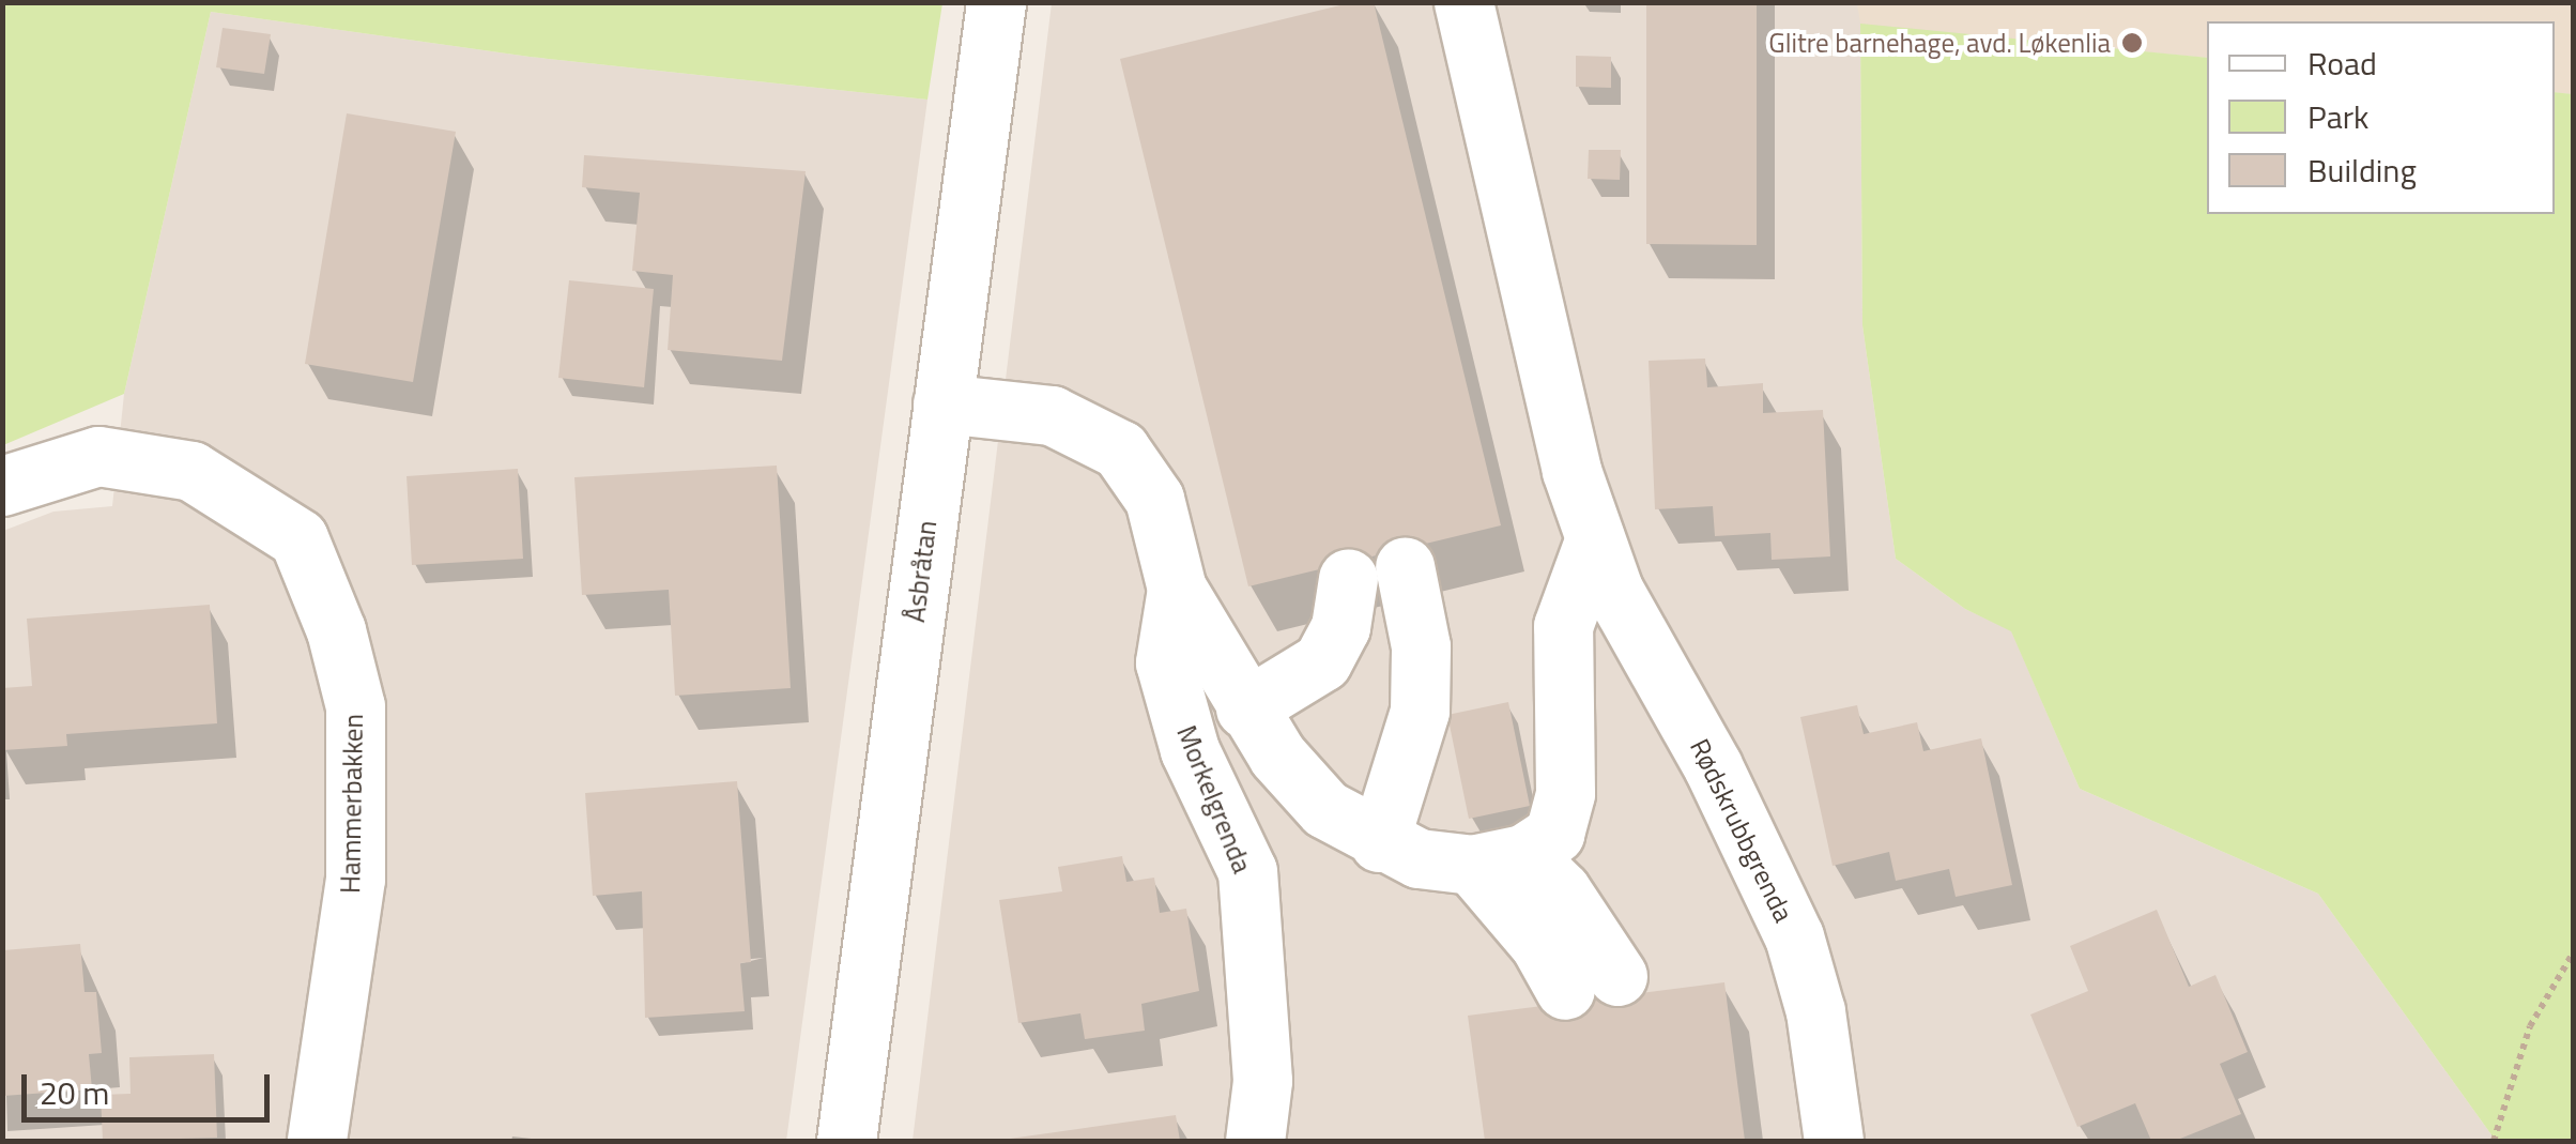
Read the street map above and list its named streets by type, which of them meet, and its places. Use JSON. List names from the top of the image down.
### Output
{
  "streets": {
    "street": [
      "Åsbråtan",
      "Morkelgrenda",
      "Hammerbakken",
      "Rødskrubbgrenda"
    ]
  },
  "places": ["Glitre barnehage, avd. Løkenlia"],
  "legend": ["Road", "Park", "Building"],
  "scale_bar": "20 m"
}
